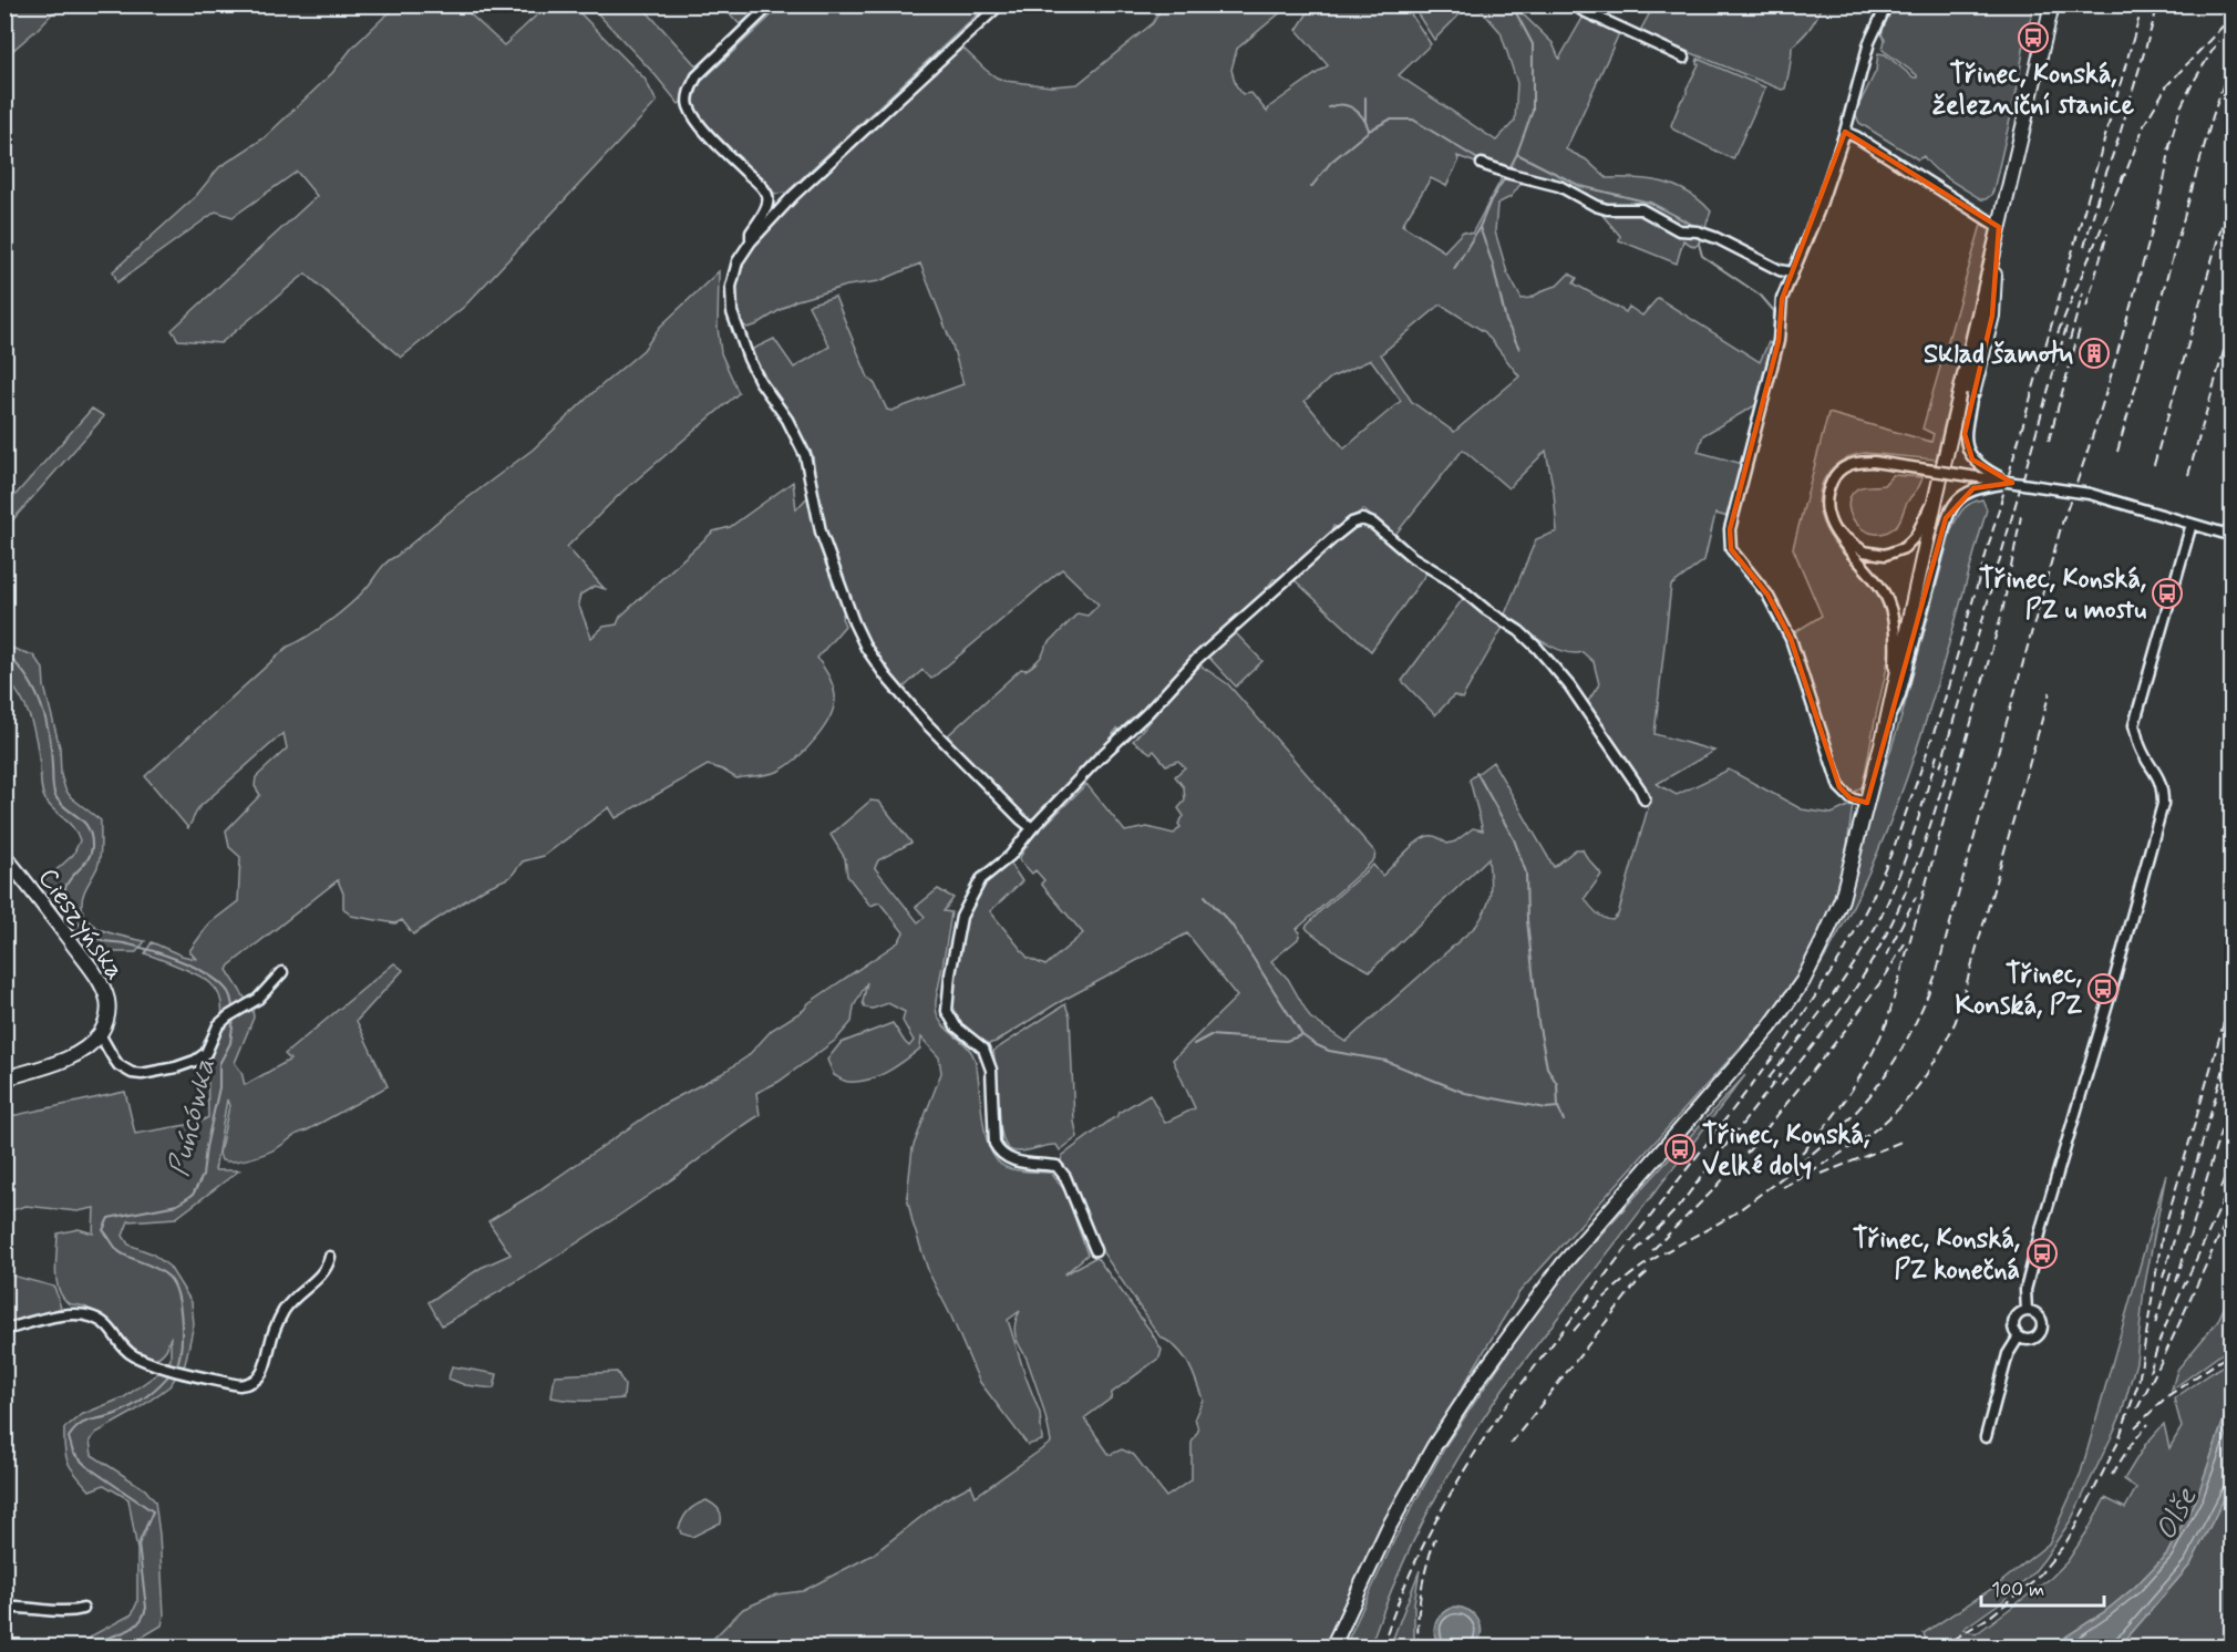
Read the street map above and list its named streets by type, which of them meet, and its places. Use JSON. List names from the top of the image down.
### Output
{
  "streets": {
    "main road": ["Cieszyńska"]
  },
  "water": ["Puńcówka", "Olše"],
  "places": {
    "bus stop": [
      "Třinec, Konská, železniční stanice",
      "Třinec, Konská, PZ u mostu",
      "Třinec, Konská, PZ",
      "Třinec, Konská, Velké doly",
      "Třinec, Konská, PZ konečná"
    ],
    "building": ["Sklad šamotu"]
  },
  "scale_bar": "100 m"
}
